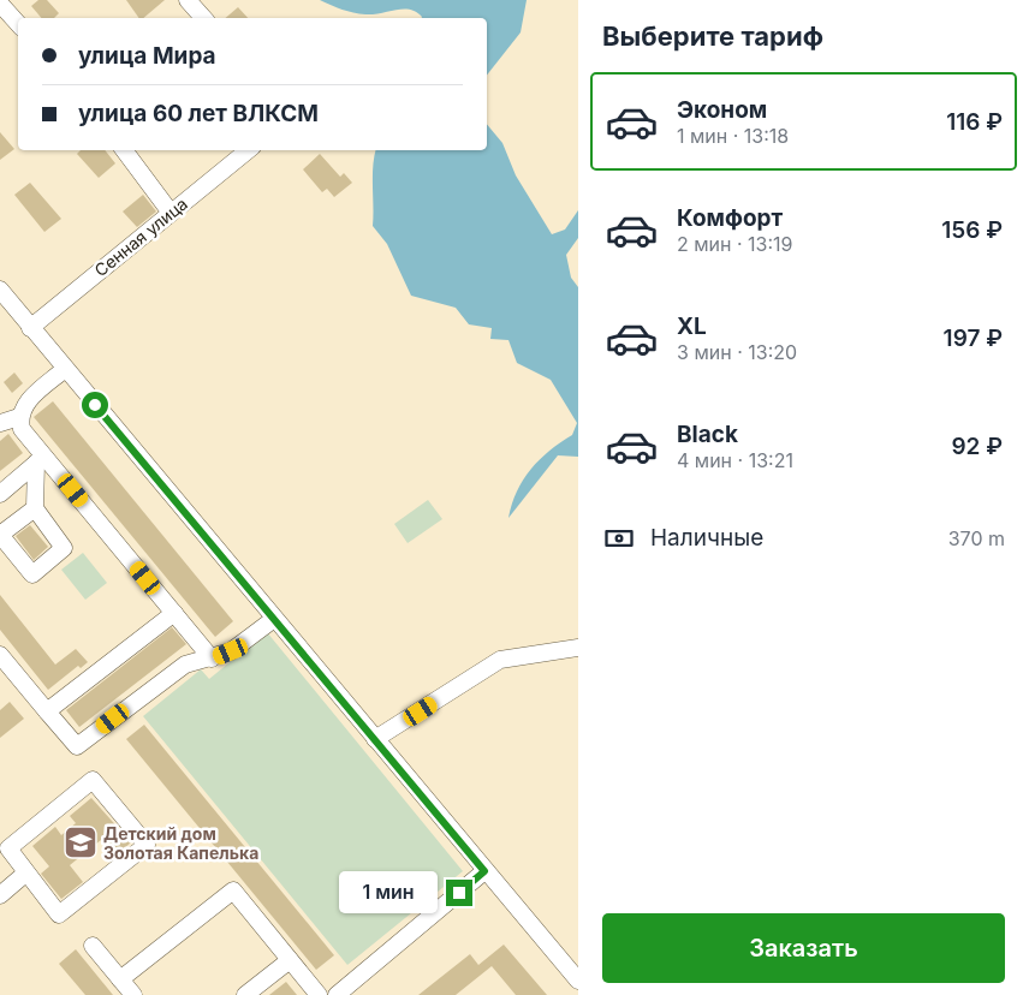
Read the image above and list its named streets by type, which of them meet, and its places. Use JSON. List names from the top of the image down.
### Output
{
  "streets": {
    "street": ["Сенная улица"]
  },
  "places": {
    "school or university": ["Детский дом Золотая Капелька"]
  },
  "page": {
    "heading": "Выберите тариф",
    "banner": ["улица Мира", "улица 60 лет ВЛКСМ"],
    "list": [
      {
        "name": "Эконом",
        "note": "1 мин · 13:18",
        "value": "116 ₽"
      },
      {
        "name": "Комфорт",
        "note": "2 мин · 13:19",
        "value": "156 ₽"
      },
      {
        "name": "XL",
        "note": "3 мин · 13:20",
        "value": "197 ₽"
      },
      {
        "name": "Black",
        "note": "4 мин · 13:21",
        "value": "92 ₽"
      }
    ],
    "pay": ["Наличные", "370 m"],
    "bubble": "1 мин",
    "buttons": "Заказать"
  }
}
